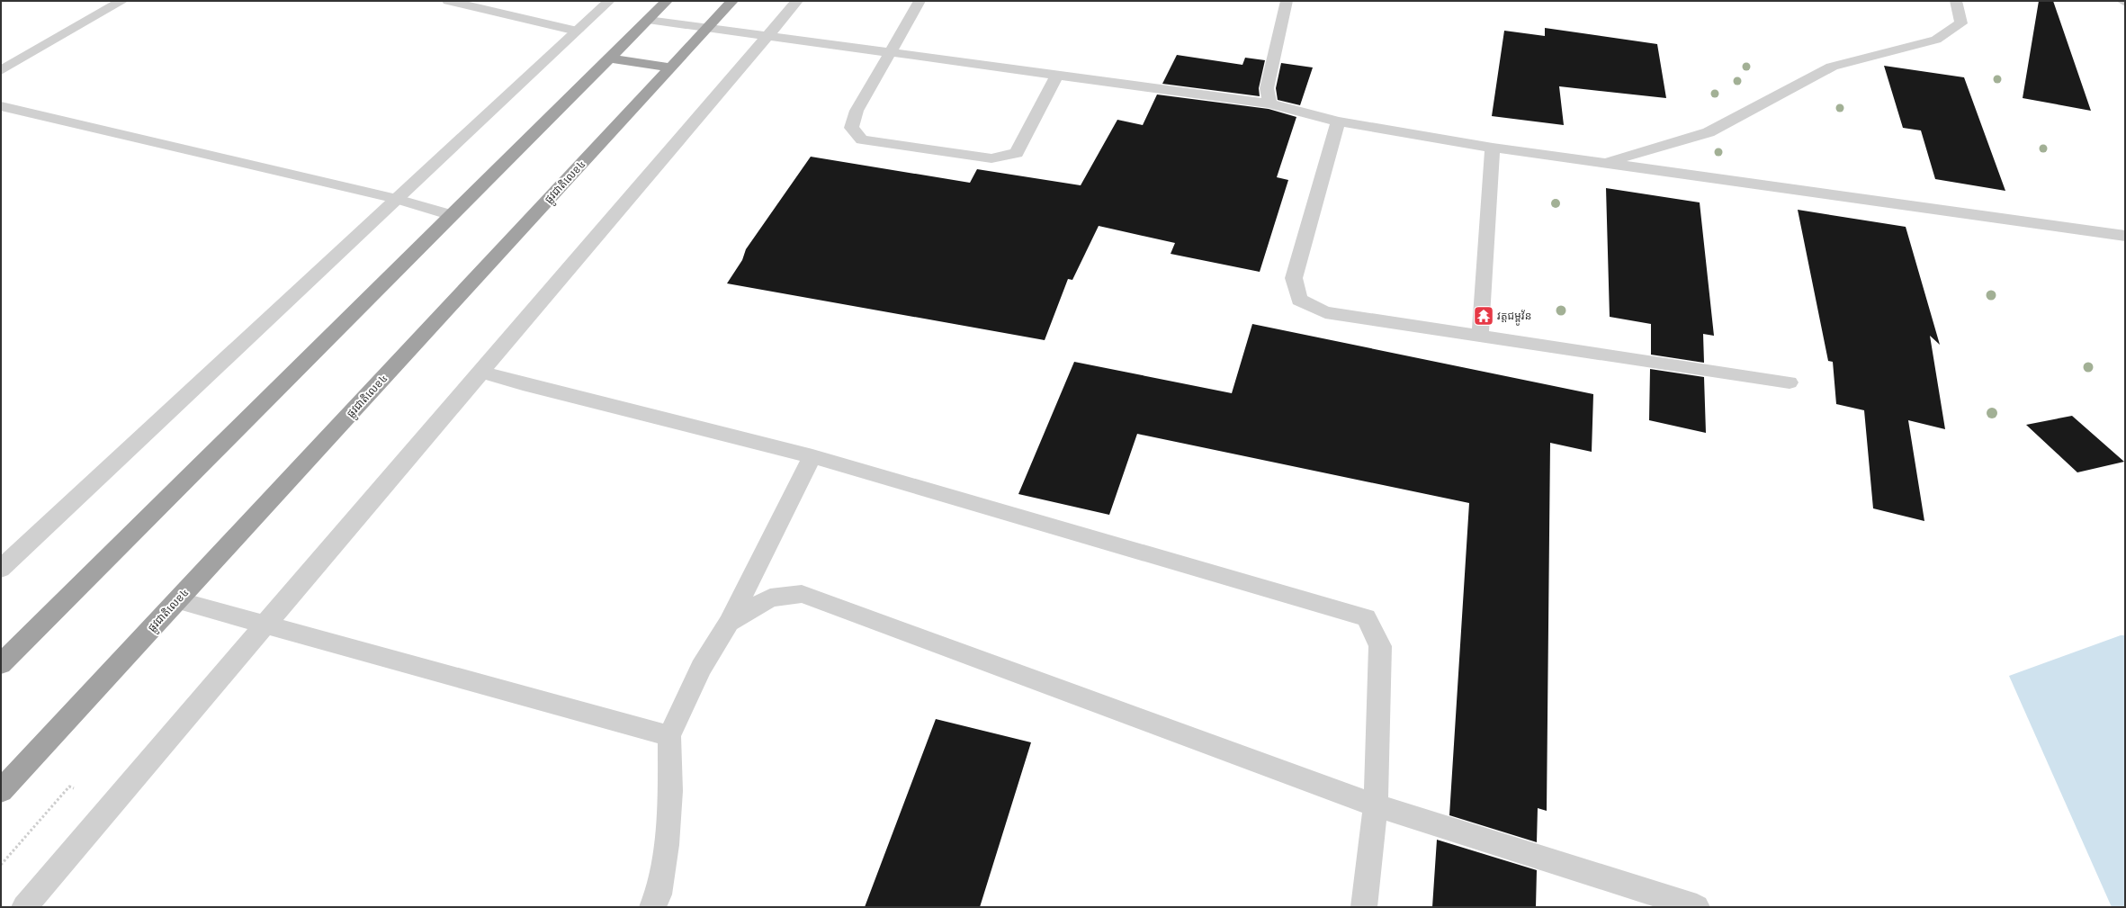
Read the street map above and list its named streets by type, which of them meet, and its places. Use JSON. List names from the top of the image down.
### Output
{
  "streets": {
    "highway": ["ផ្លូវជាតិលេខ៤"]
  },
  "places": {
    "temple": ["វត្តជម្ពូវ័ន"]
  }
}
